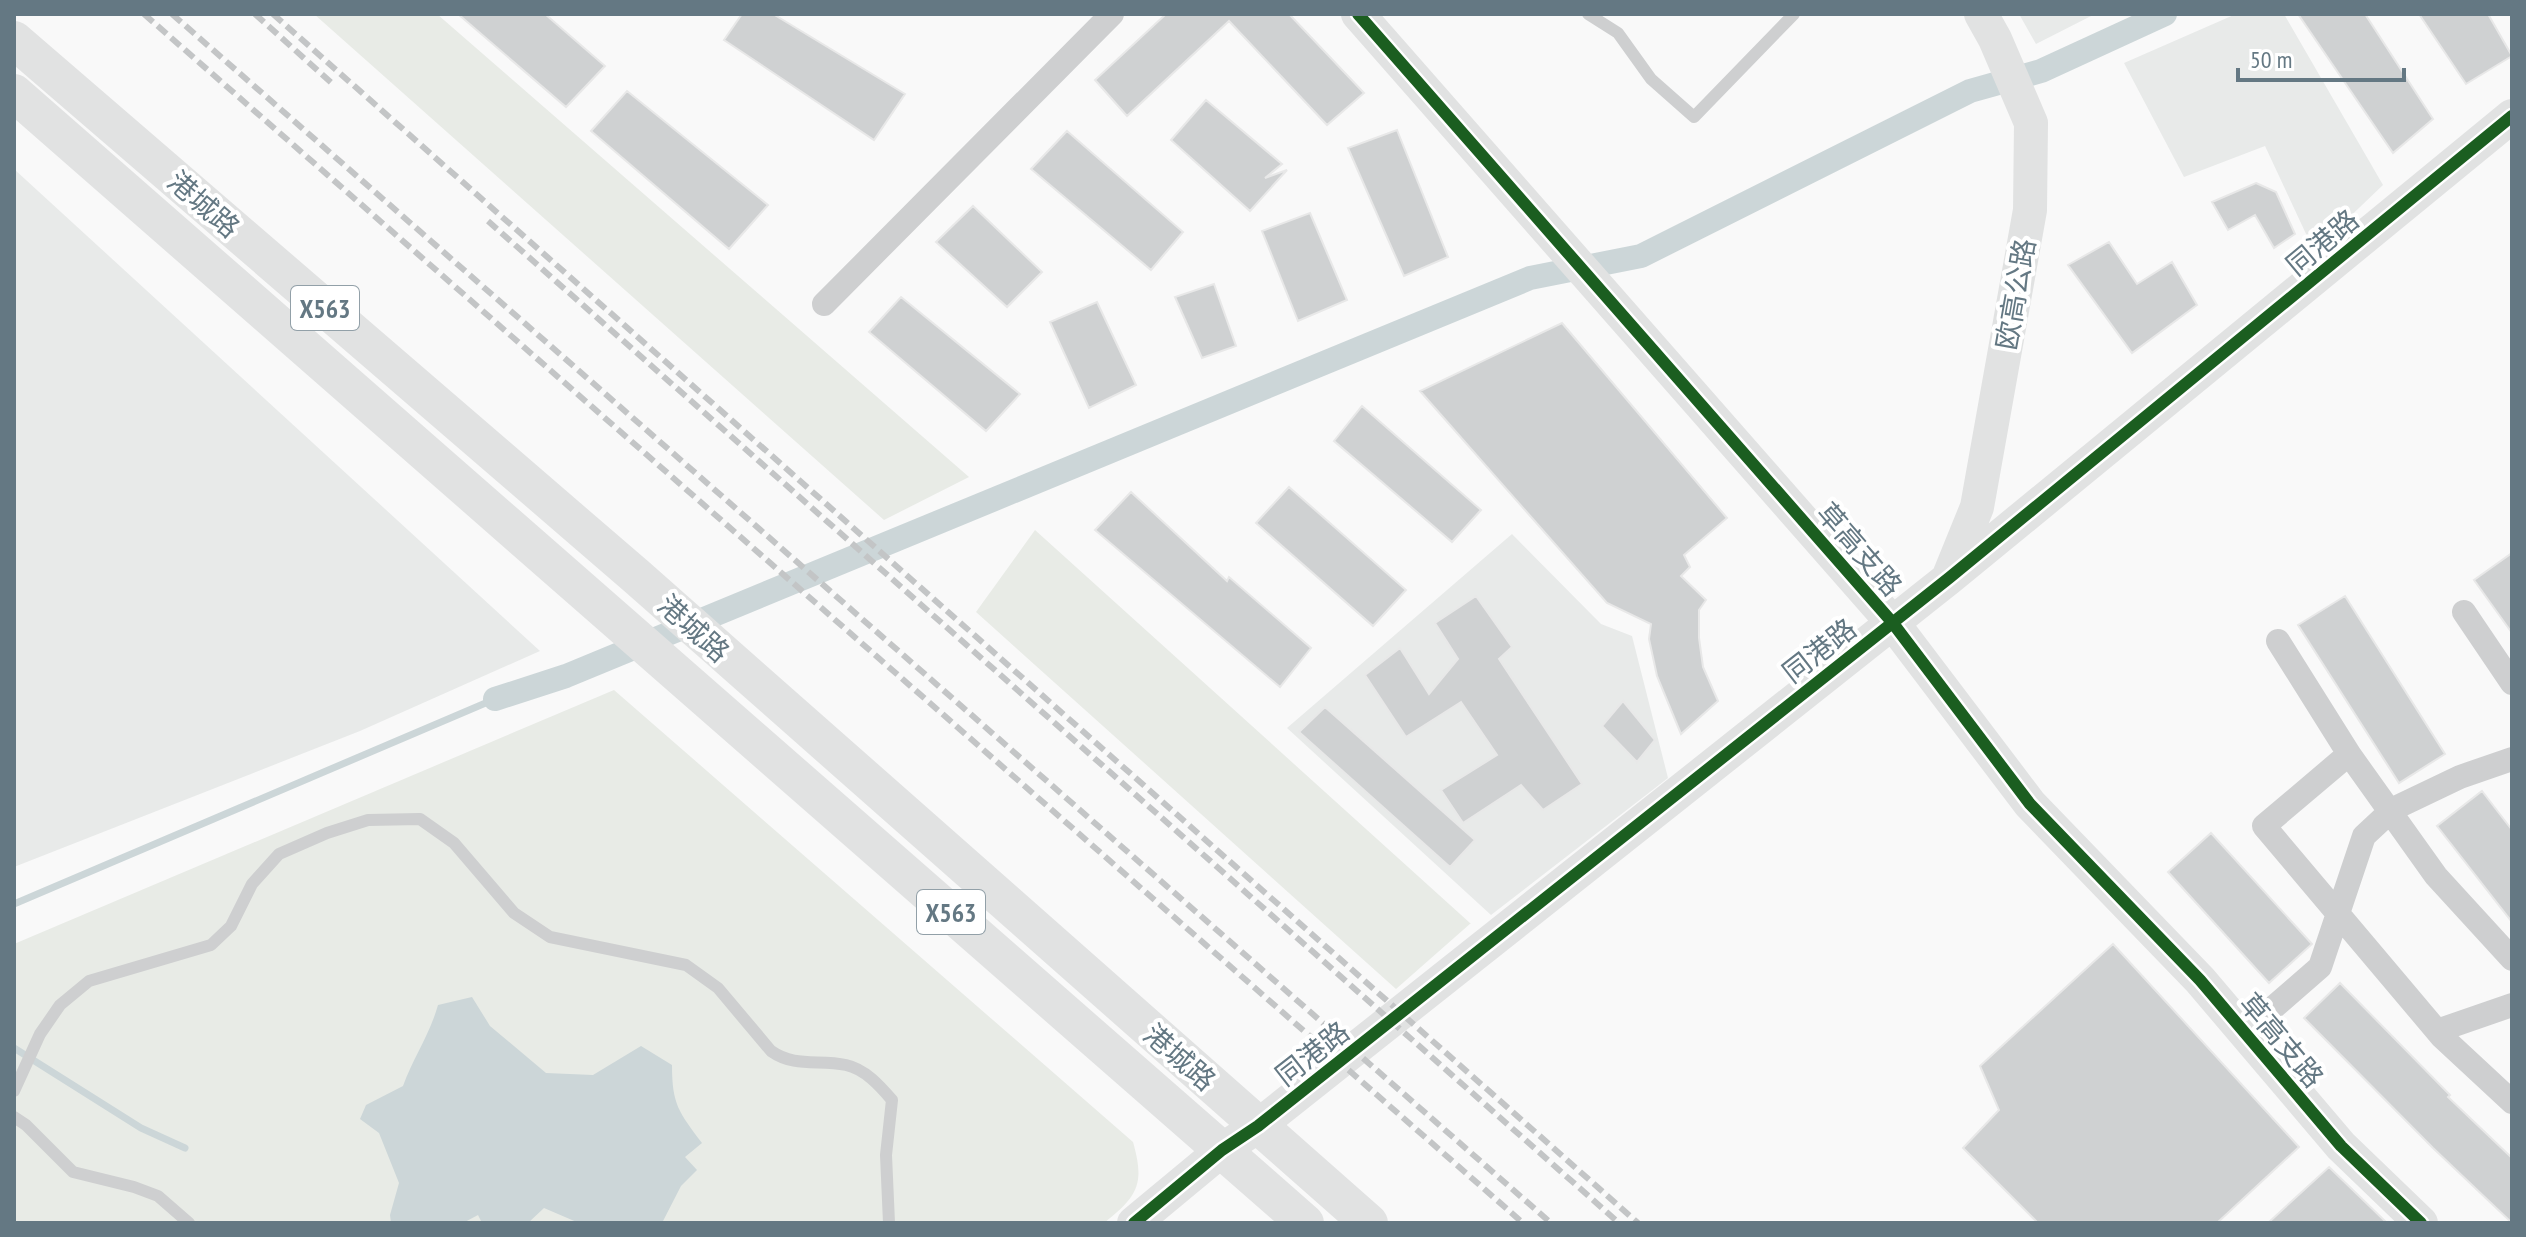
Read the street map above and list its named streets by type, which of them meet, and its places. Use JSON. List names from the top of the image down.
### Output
{
  "streets": {
    "main road": ["港城路", "X563"],
    "street": ["同港路", "欧高公路", "草高支路"]
  },
  "crossings": [
    ["港城路", "同港路"],
    ["同港路", "欧高公路"],
    ["同港路", "草高支路"]
  ],
  "scale_bar": "50 m"
}
